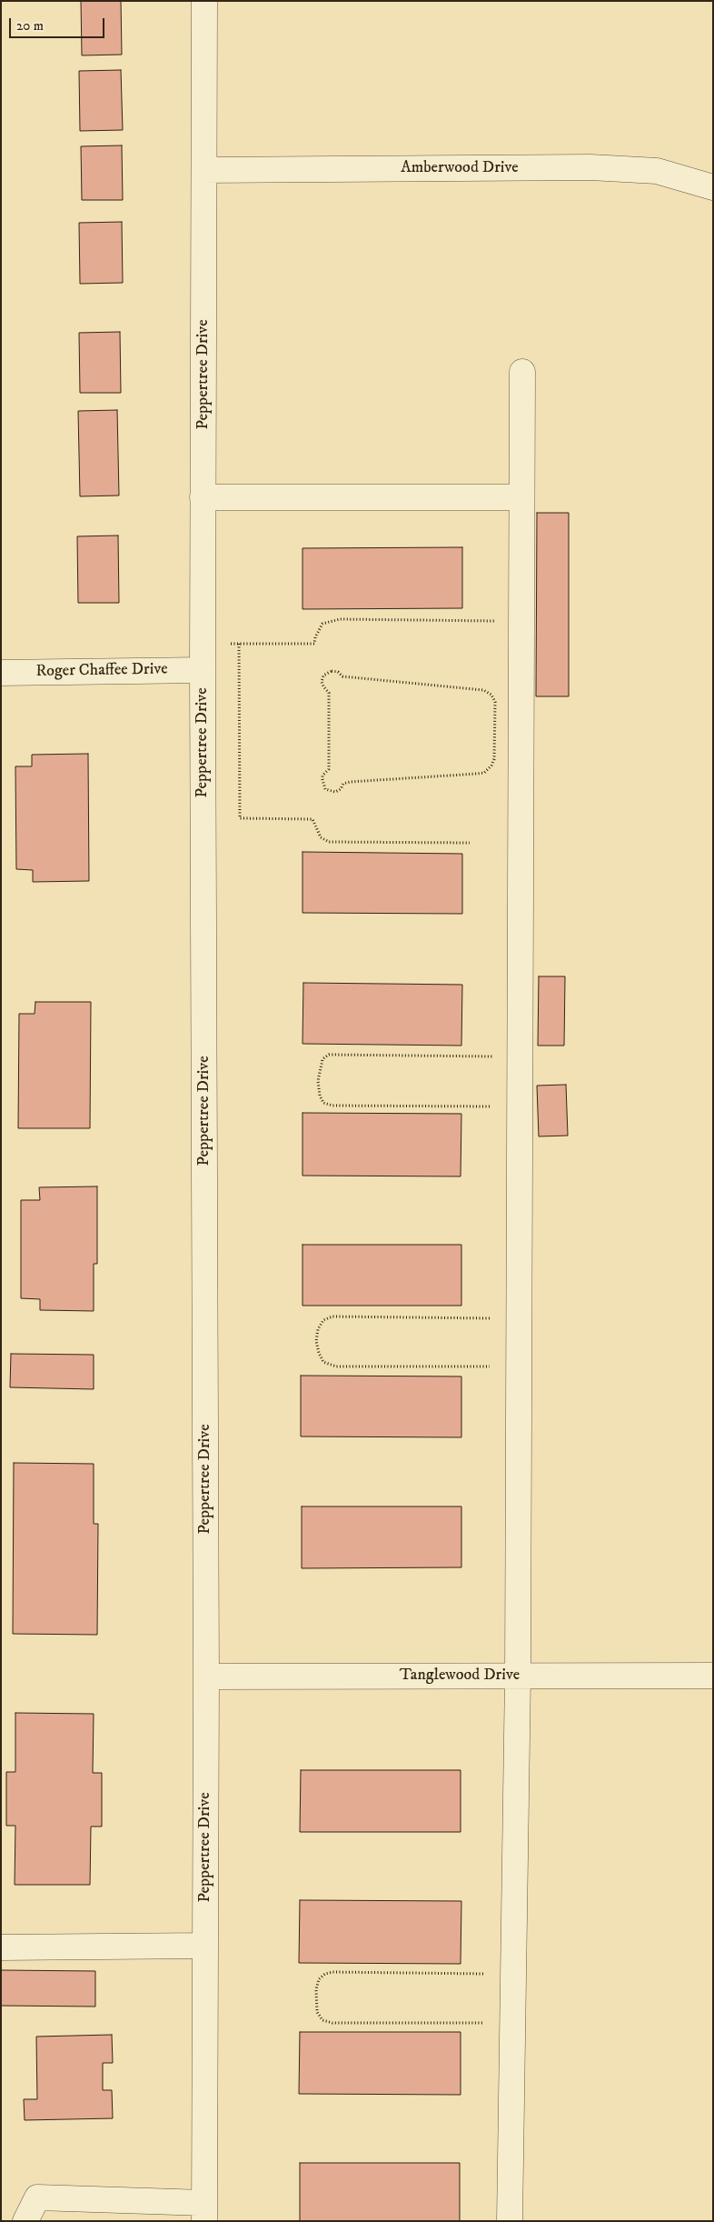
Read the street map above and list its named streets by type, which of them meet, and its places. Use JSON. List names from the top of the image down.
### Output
{
  "streets": {
    "street": [
      "Amberwood Drive",
      "Peppertree Drive",
      "Roger Chaffee Drive",
      "Tanglewood Drive"
    ]
  },
  "crossings": [
    ["Amberwood Drive", "Peppertree Drive"],
    ["Peppertree Drive", "Roger Chaffee Drive"],
    ["Peppertree Drive", "Tanglewood Drive"]
  ],
  "scale_bar": "20 m"
}
